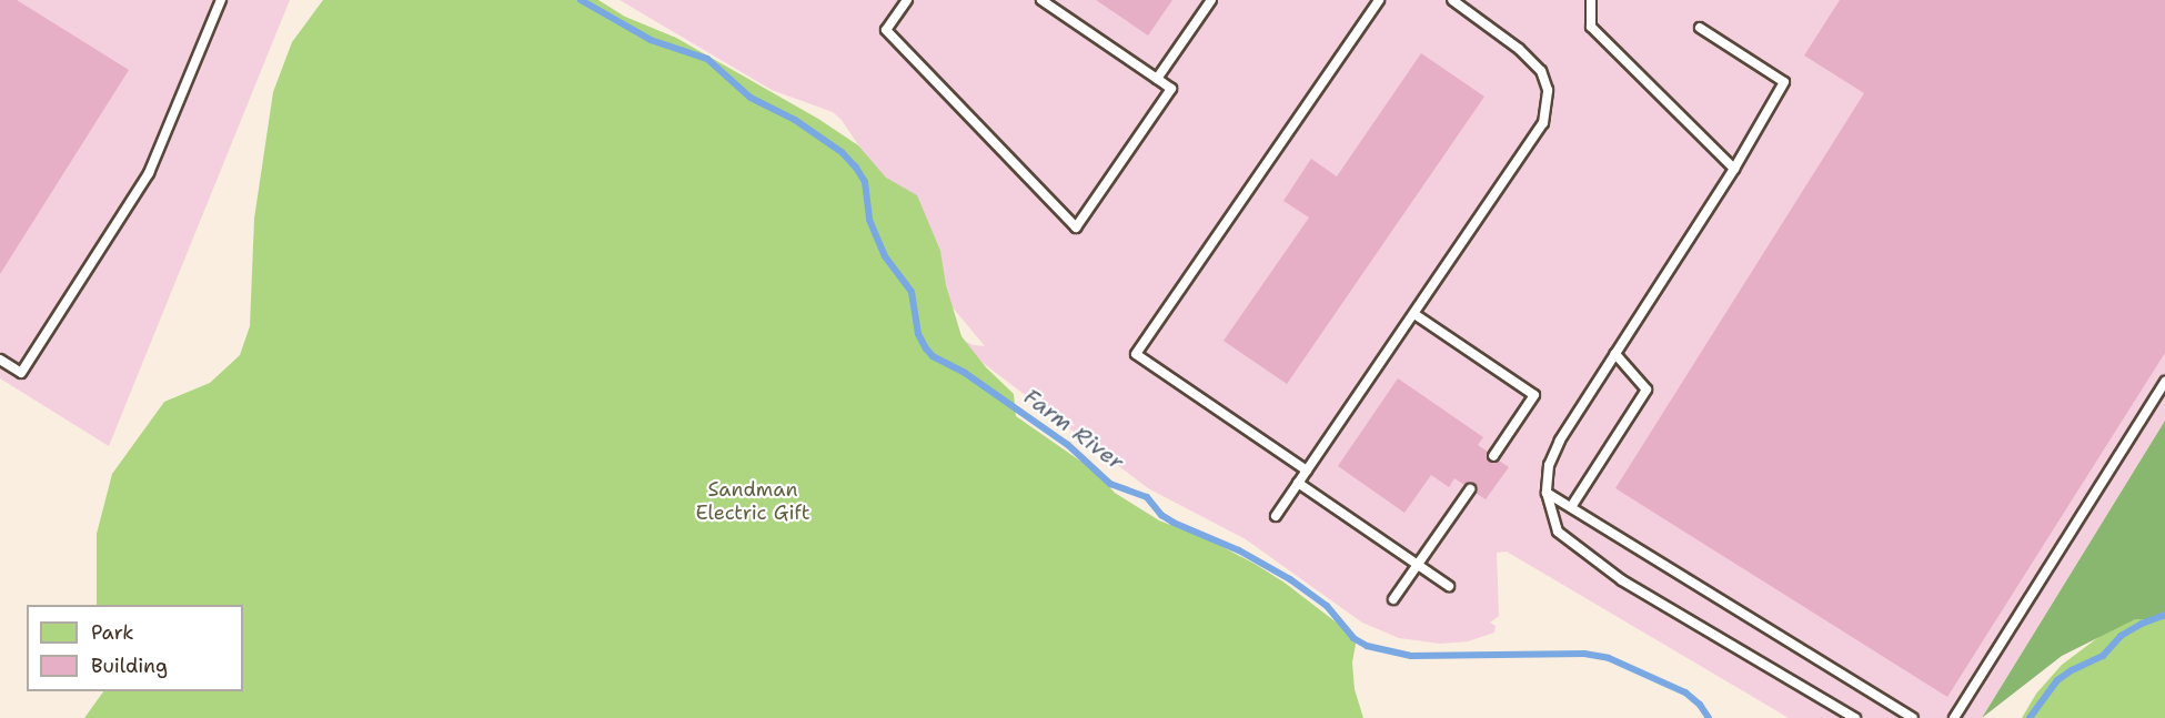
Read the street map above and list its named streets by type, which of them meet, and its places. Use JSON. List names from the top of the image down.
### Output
{
  "water": ["Farm River"],
  "parks": ["Sandman Electric Gift"],
  "legend": ["Park", "Building"]
}
